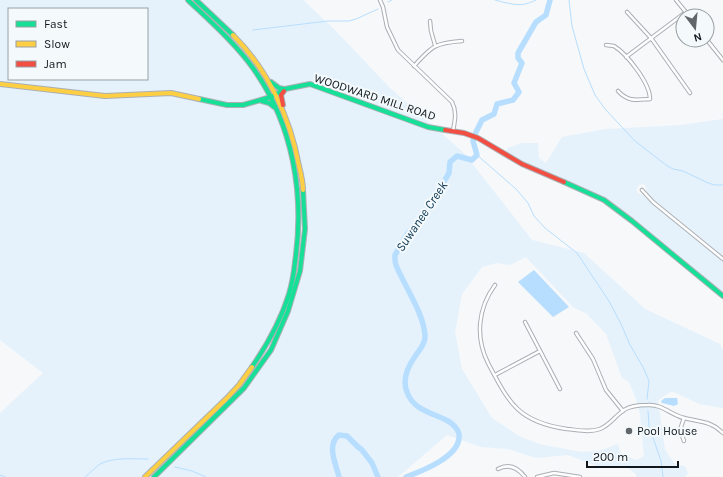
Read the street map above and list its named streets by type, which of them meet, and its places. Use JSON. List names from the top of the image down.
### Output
{
  "streets": {
    "main road": ["WOODWARD MILL ROAD"]
  },
  "water": ["Suwanee Creek"],
  "places": ["Pool House"],
  "legend": ["Fast", "Slow", "Jam"],
  "scale_bar": "200 m",
  "north": "bottom"
}
